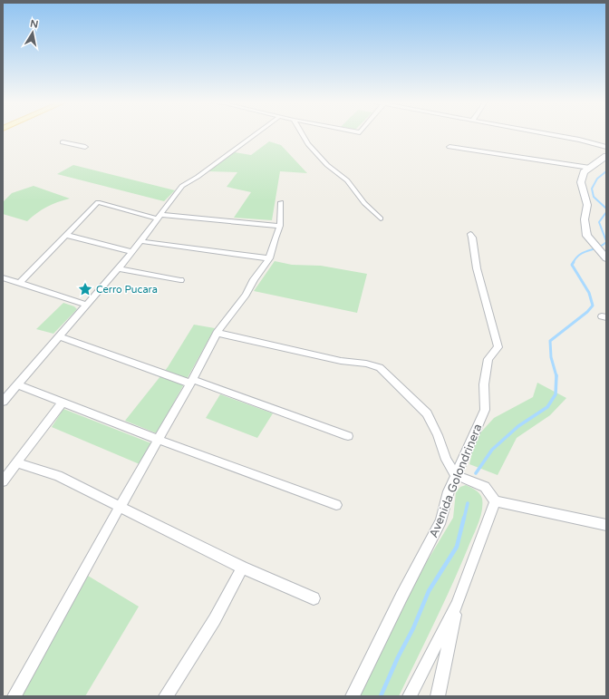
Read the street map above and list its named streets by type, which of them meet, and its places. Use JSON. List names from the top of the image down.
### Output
{
  "streets": {
    "street": ["Avenida Golondrinera"]
  },
  "places": {
    "place": ["Cerro Pucara"]
  },
  "north": "top"
}
